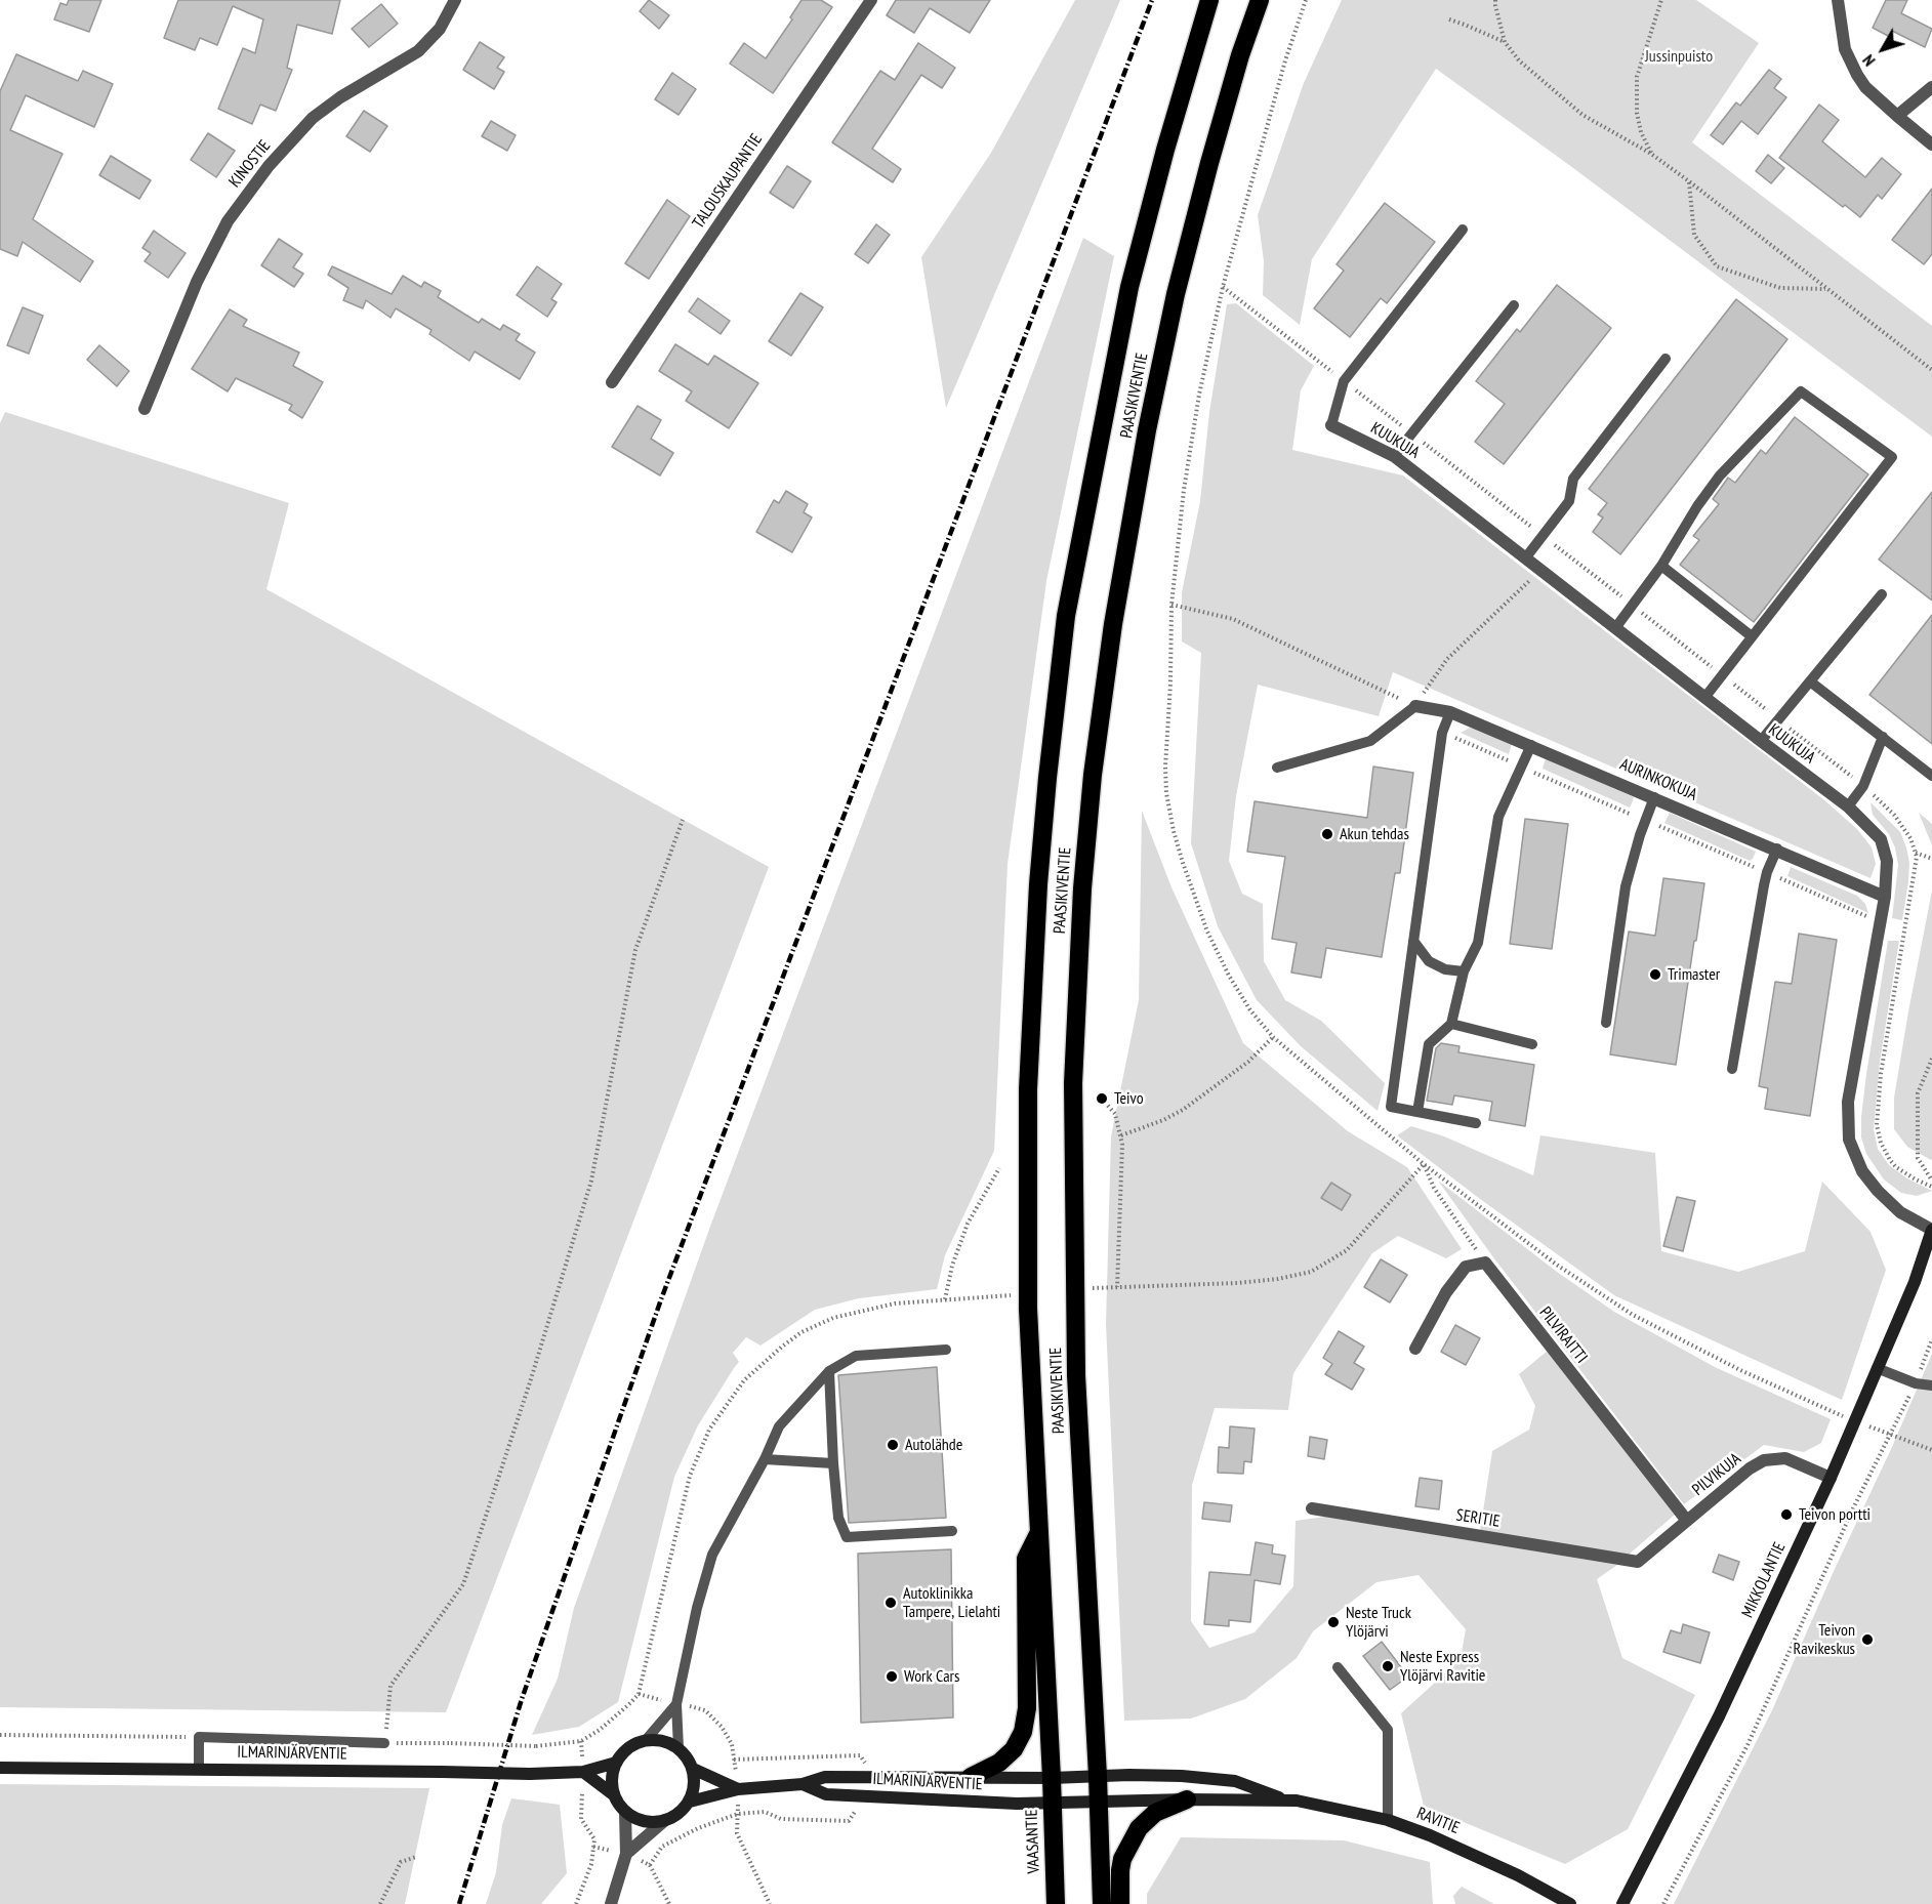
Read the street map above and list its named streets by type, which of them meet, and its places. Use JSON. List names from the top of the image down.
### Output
{
  "streets": {
    "highway": ["PAASIKIVENTIE", "VAASANTIE"],
    "main road": ["MIKKOLANTIE", "ILMARINJÄRVENTIE", "RAVITIE"],
    "street": [
      "KINOSTIE",
      "TALOUSKAUPANTIE",
      "KUUKUJA",
      "AURINKOKUJA",
      "PILVIRAITTI",
      "PILVIKUJA",
      "SERITIE"
    ]
  },
  "crossings": [
    ["PAASIKIVENTIE", "ILMARINJÄRVENTIE"],
    ["PAASIKIVENTIE", "RAVITIE"],
    ["PAASIKIVENTIE", "VAASANTIE"],
    ["KUUKUJA", "AURINKOKUJA"],
    ["KUUKUJA", "MIKKOLANTIE"],
    ["PILVIRAITTI", "PILVIKUJA"],
    ["PILVIKUJA", "SERITIE"],
    ["PILVIKUJA", "MIKKOLANTIE"],
    ["ILMARINJÄRVENTIE", "RAVITIE"],
    ["ILMARINJÄRVENTIE", "VAASANTIE"],
    ["RAVITIE", "VAASANTIE"]
  ],
  "parks": ["Jussinpuisto"],
  "places": [
    "Akun tehdas",
    "Trimaster",
    "Teivo",
    "Autolähde",
    "Teivon portti",
    "Autoklinikka Tampere, Lielahti",
    "Neste Truck Ylöjärvi",
    "Teivon Ravikeskus",
    "Neste Express Ylöjärvi Ravitie",
    "Work Cars"
  ],
  "north": "bottom left"
}
